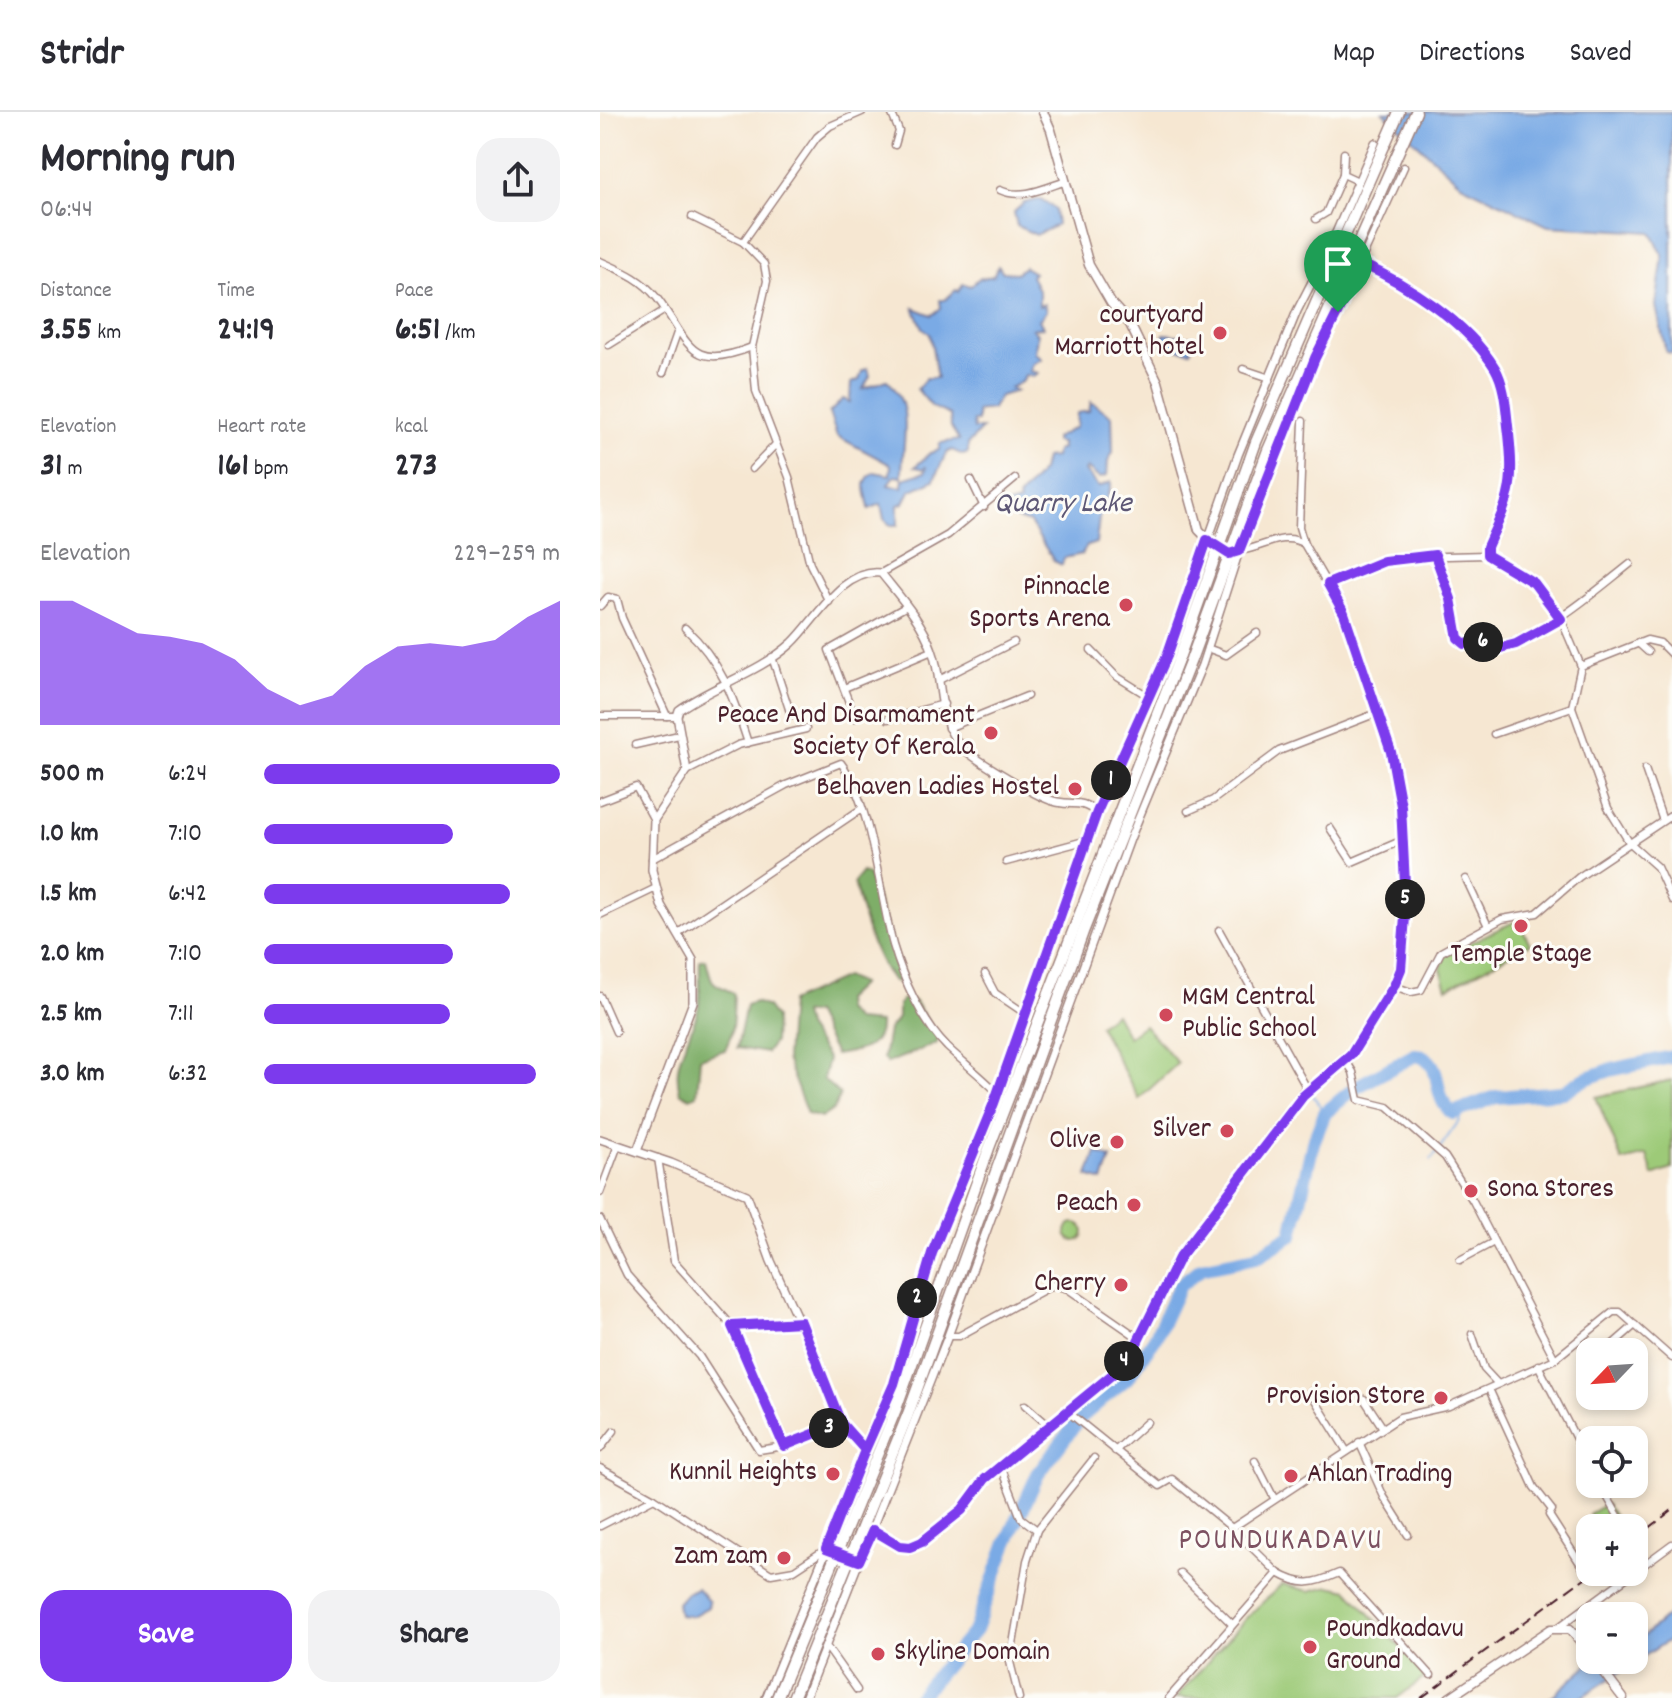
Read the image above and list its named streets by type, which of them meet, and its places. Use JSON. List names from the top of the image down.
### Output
{
  "districts": ["POUNDUKADAVU"],
  "water": ["Quarry Lake"],
  "places": [
    "courtyard Marriott hotel",
    "Pinnacle Sports Arena",
    "Peace And Disarmament Society Of Kerala",
    "Belhaven Ladies Hostel",
    "Temple Stage",
    "MGM Central Public School",
    "Silver",
    "Olive",
    "Sona Stores",
    "Peach",
    "Cherry",
    "Provision Store",
    "Kunnil Heights",
    "Ahlan Trading",
    "Zam zam",
    "Poundkadavu Ground",
    "Skyline Domain"
  ],
  "north": "bottom left",
  "page": {
    "header": "Stridr",
    "nav": ["Map", "Directions", "Saved"],
    "heading": ["Morning run", "06:44"],
    "stats": [
      ["Distance", "3.55 km"],
      ["Time", "24:19"],
      ["Pace", "6:51 /km"],
      ["Elevation", "31 m"],
      ["Heart rate", "161 bpm"],
      ["kcal", "273"]
    ],
    "chart": ["Elevation", "229–259 m"],
    "pins": [
      "6",
      "1",
      "5",
      "2",
      "4",
      "3"
    ],
    "list": [
      {
        "name": "500 m",
        "note": "6:24"
      },
      {
        "name": "1.0 km",
        "note": "7:10"
      },
      {
        "name": "1.5 km",
        "note": "6:42"
      },
      {
        "name": "2.0 km",
        "note": "7:10"
      },
      {
        "name": "2.5 km",
        "note": "7:11"
      },
      {
        "name": "3.0 km",
        "note": "6:32"
      }
    ],
    "map_buttons": ["+", "−"],
    "buttons": ["Save", "Share"]
  }
}
